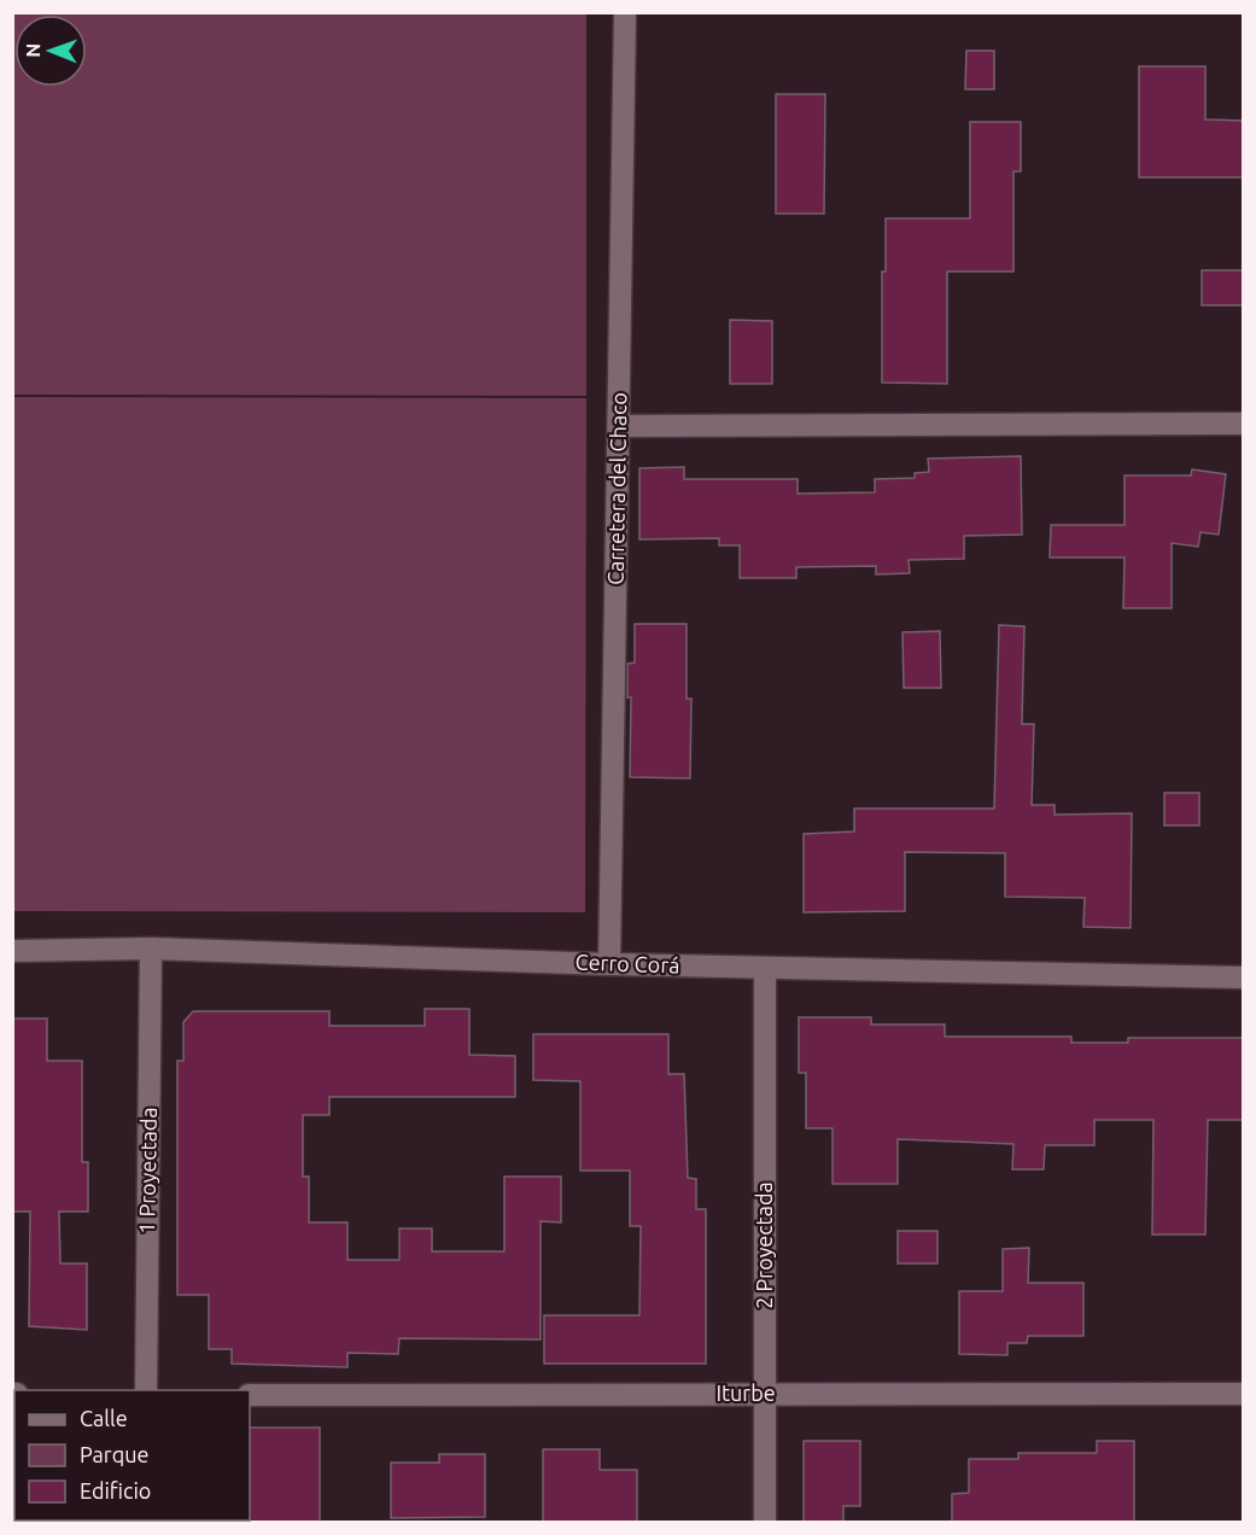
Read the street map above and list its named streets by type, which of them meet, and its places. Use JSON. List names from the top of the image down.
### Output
{
  "streets": {
    "street": [
      "Carretera del Chaco",
      "Cerro Corá",
      "1 Proyectada",
      "2 Proyectada",
      "Iturbe"
    ]
  },
  "crossings": [
    ["Carretera del Chaco", "Cerro Corá"],
    ["Cerro Corá", "1 Proyectada"],
    ["Cerro Corá", "2 Proyectada"],
    ["2 Proyectada", "Iturbe"]
  ],
  "legend": ["Calle", "Parque", "Edificio"],
  "north": "left"
}
